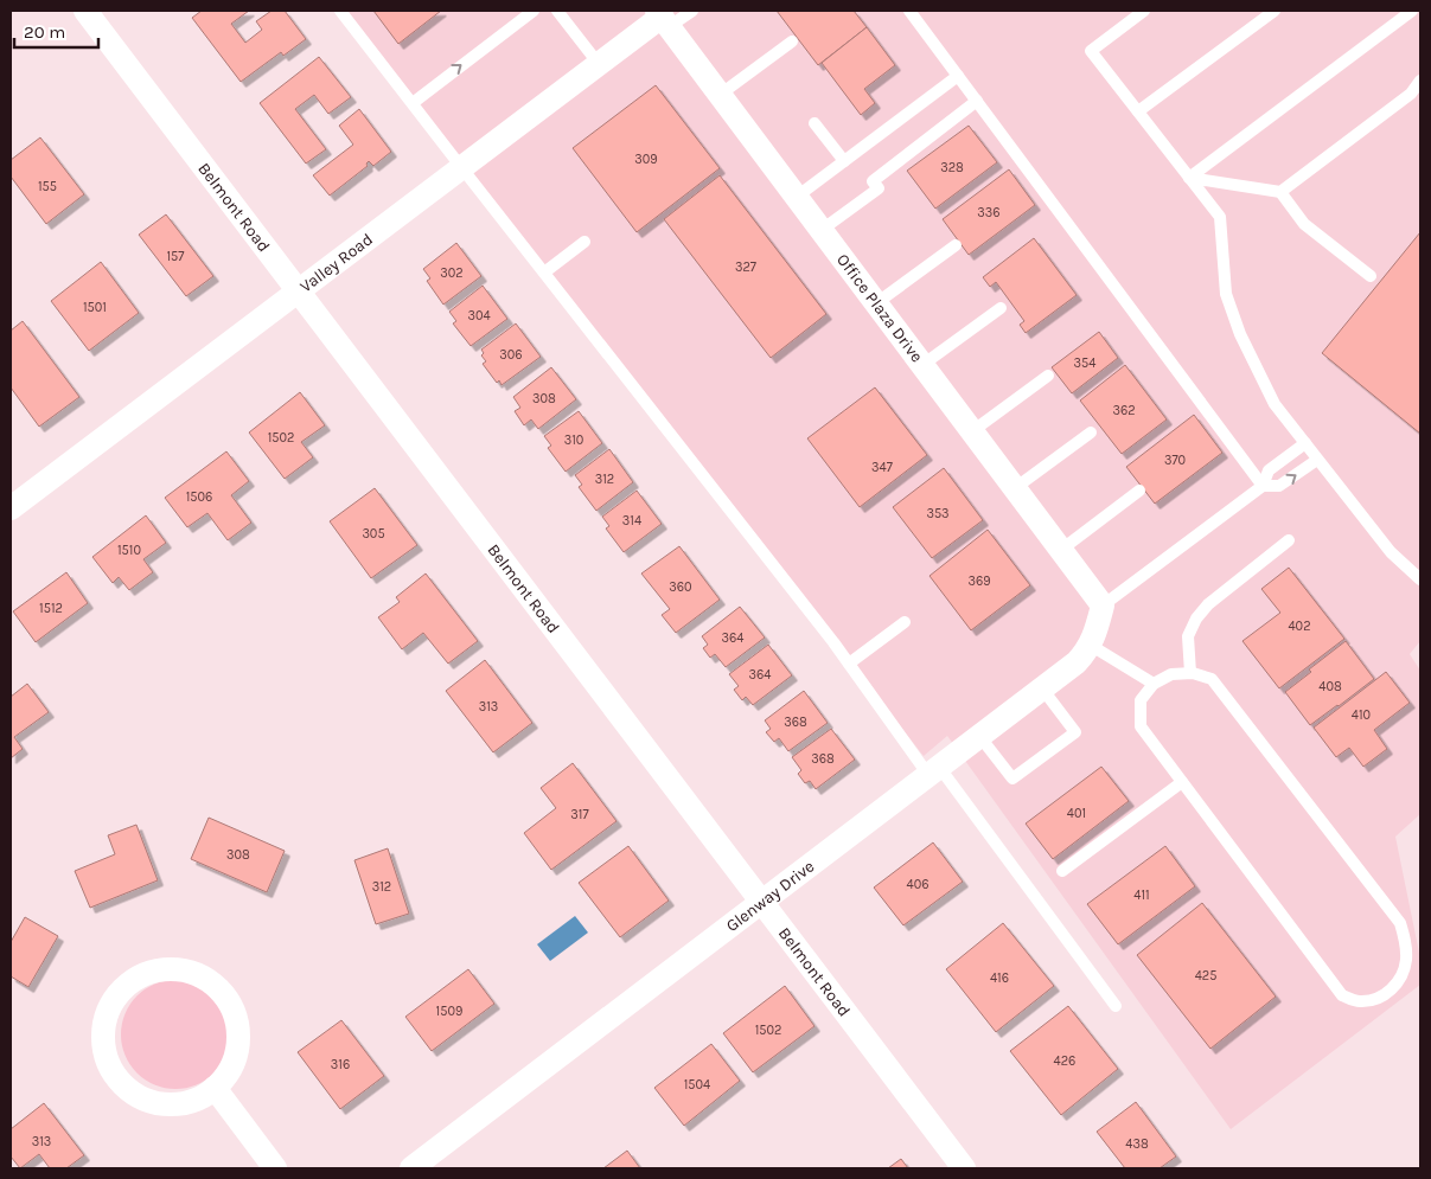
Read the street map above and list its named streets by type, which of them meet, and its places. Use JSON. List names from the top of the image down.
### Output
{
  "streets": {
    "street": [
      "Belmont Road",
      "Valley Road",
      "Office Plaza Drive",
      "Glenway Drive"
    ]
  },
  "crossings": [
    ["Belmont Road", "Valley Road"],
    ["Belmont Road", "Glenway Drive"],
    ["Valley Road", "Office Plaza Drive"],
    ["Office Plaza Drive", "Glenway Drive"]
  ],
  "house_numbers": [
    "309",
    "328",
    "155",
    "336",
    "157",
    "327",
    "302",
    "1501",
    "304",
    "306",
    "354",
    "308",
    "362",
    "1502",
    "310",
    "370",
    "347",
    "312",
    "1506",
    "353",
    "314",
    "305",
    "1510",
    "369",
    "360",
    "1512",
    "402",
    "364",
    "364",
    "408",
    "313",
    "410",
    "368",
    "368",
    "401",
    "317",
    "308",
    "406",
    "312",
    "411",
    "425",
    "416",
    "1509",
    "1502",
    "426",
    "316",
    "1504",
    "313",
    "438"
  ],
  "scale_bar": "20 m"
}
